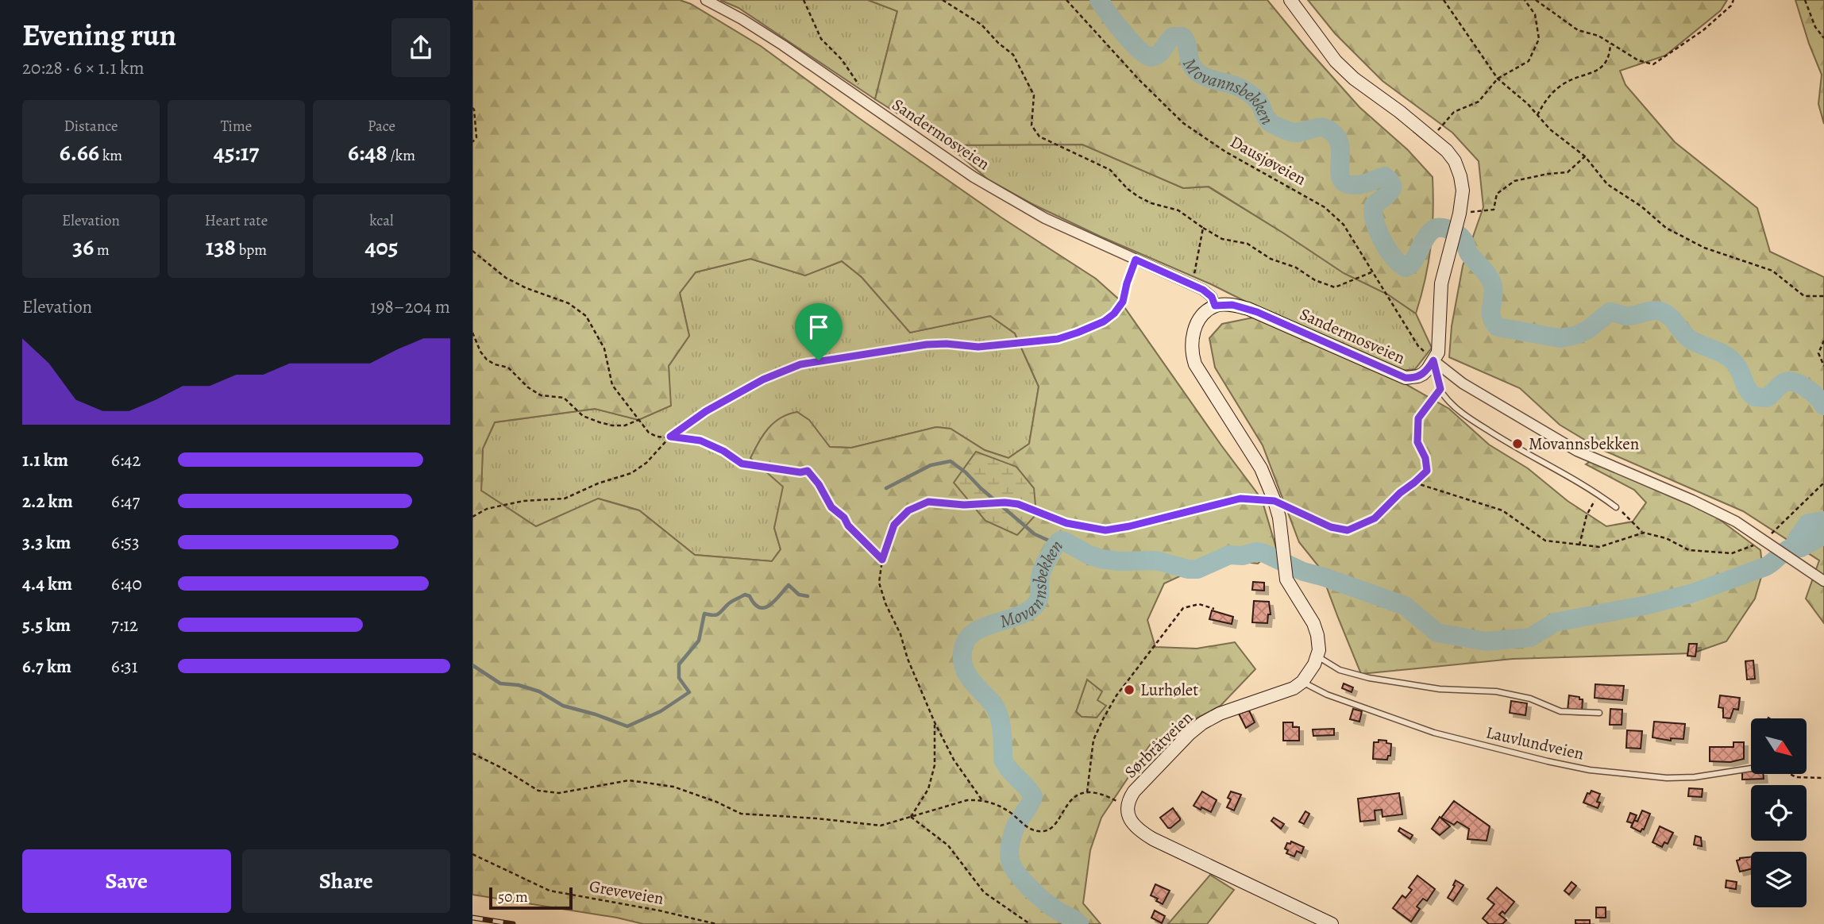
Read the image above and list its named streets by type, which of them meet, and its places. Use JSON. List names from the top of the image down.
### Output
{
  "streets": {
    "street": ["Sandermosveien", "Sørbråtveien"],
    "lane": ["Lauvlundveien"],
    "path": ["Dausjøveien", "Greveveien"]
  },
  "crossings": [
    ["Sandermosveien", "Dausjøveien"],
    ["Lauvlundveien", "Sørbråtveien"]
  ],
  "water": ["Movannsbekken"],
  "places": ["Movannsbekken", "Lurhølet"],
  "scale_bar": "50 m",
  "north": "bottom right",
  "page": {
    "heading": ["Evening run", "20:28 · 6 × 1.1 km"],
    "stats": [
      ["Distance", "6.66 km"],
      ["Time", "45:17"],
      ["Pace", "6:48 /km"],
      ["Elevation", "36 m"],
      ["Heart rate", "138 bpm"],
      ["kcal", "405"]
    ],
    "chart": ["Elevation", "198–204 m"],
    "list": [
      {
        "name": "1.1 km",
        "note": "6:42"
      },
      {
        "name": "2.2 km",
        "note": "6:47"
      },
      {
        "name": "3.3 km",
        "note": "6:53"
      },
      {
        "name": "4.4 km",
        "note": "6:40"
      },
      {
        "name": "5.5 km",
        "note": "7:12"
      },
      {
        "name": "6.7 km",
        "note": "6:31"
      }
    ],
    "buttons": ["Save", "Share"],
    "scale": "50 m"
  }
}
